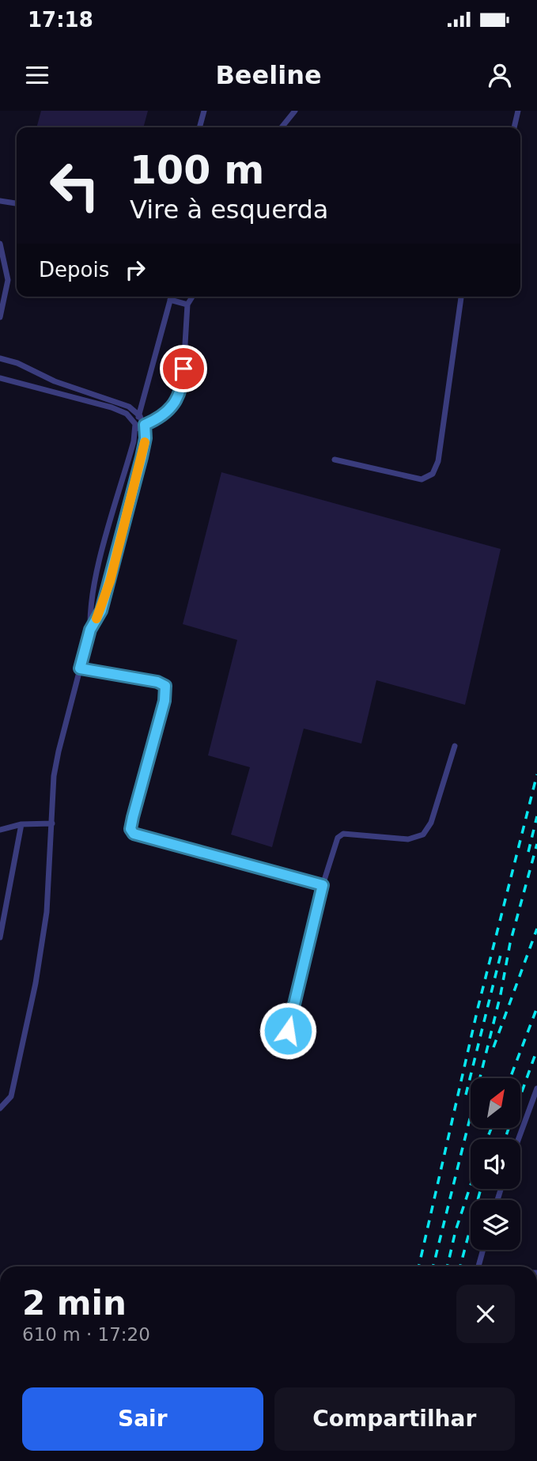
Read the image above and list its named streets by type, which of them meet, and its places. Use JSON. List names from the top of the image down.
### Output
{
  "north": "top right",
  "page": {
    "status": "17:18",
    "header": "Beeline",
    "turn": ["100 m", "Vire à esquerda"],
    "then": "Depois",
    "heading": ["2 min", "610 m · 17:20"],
    "buttons": ["Sair", "Compartilhar"]
  }
}
